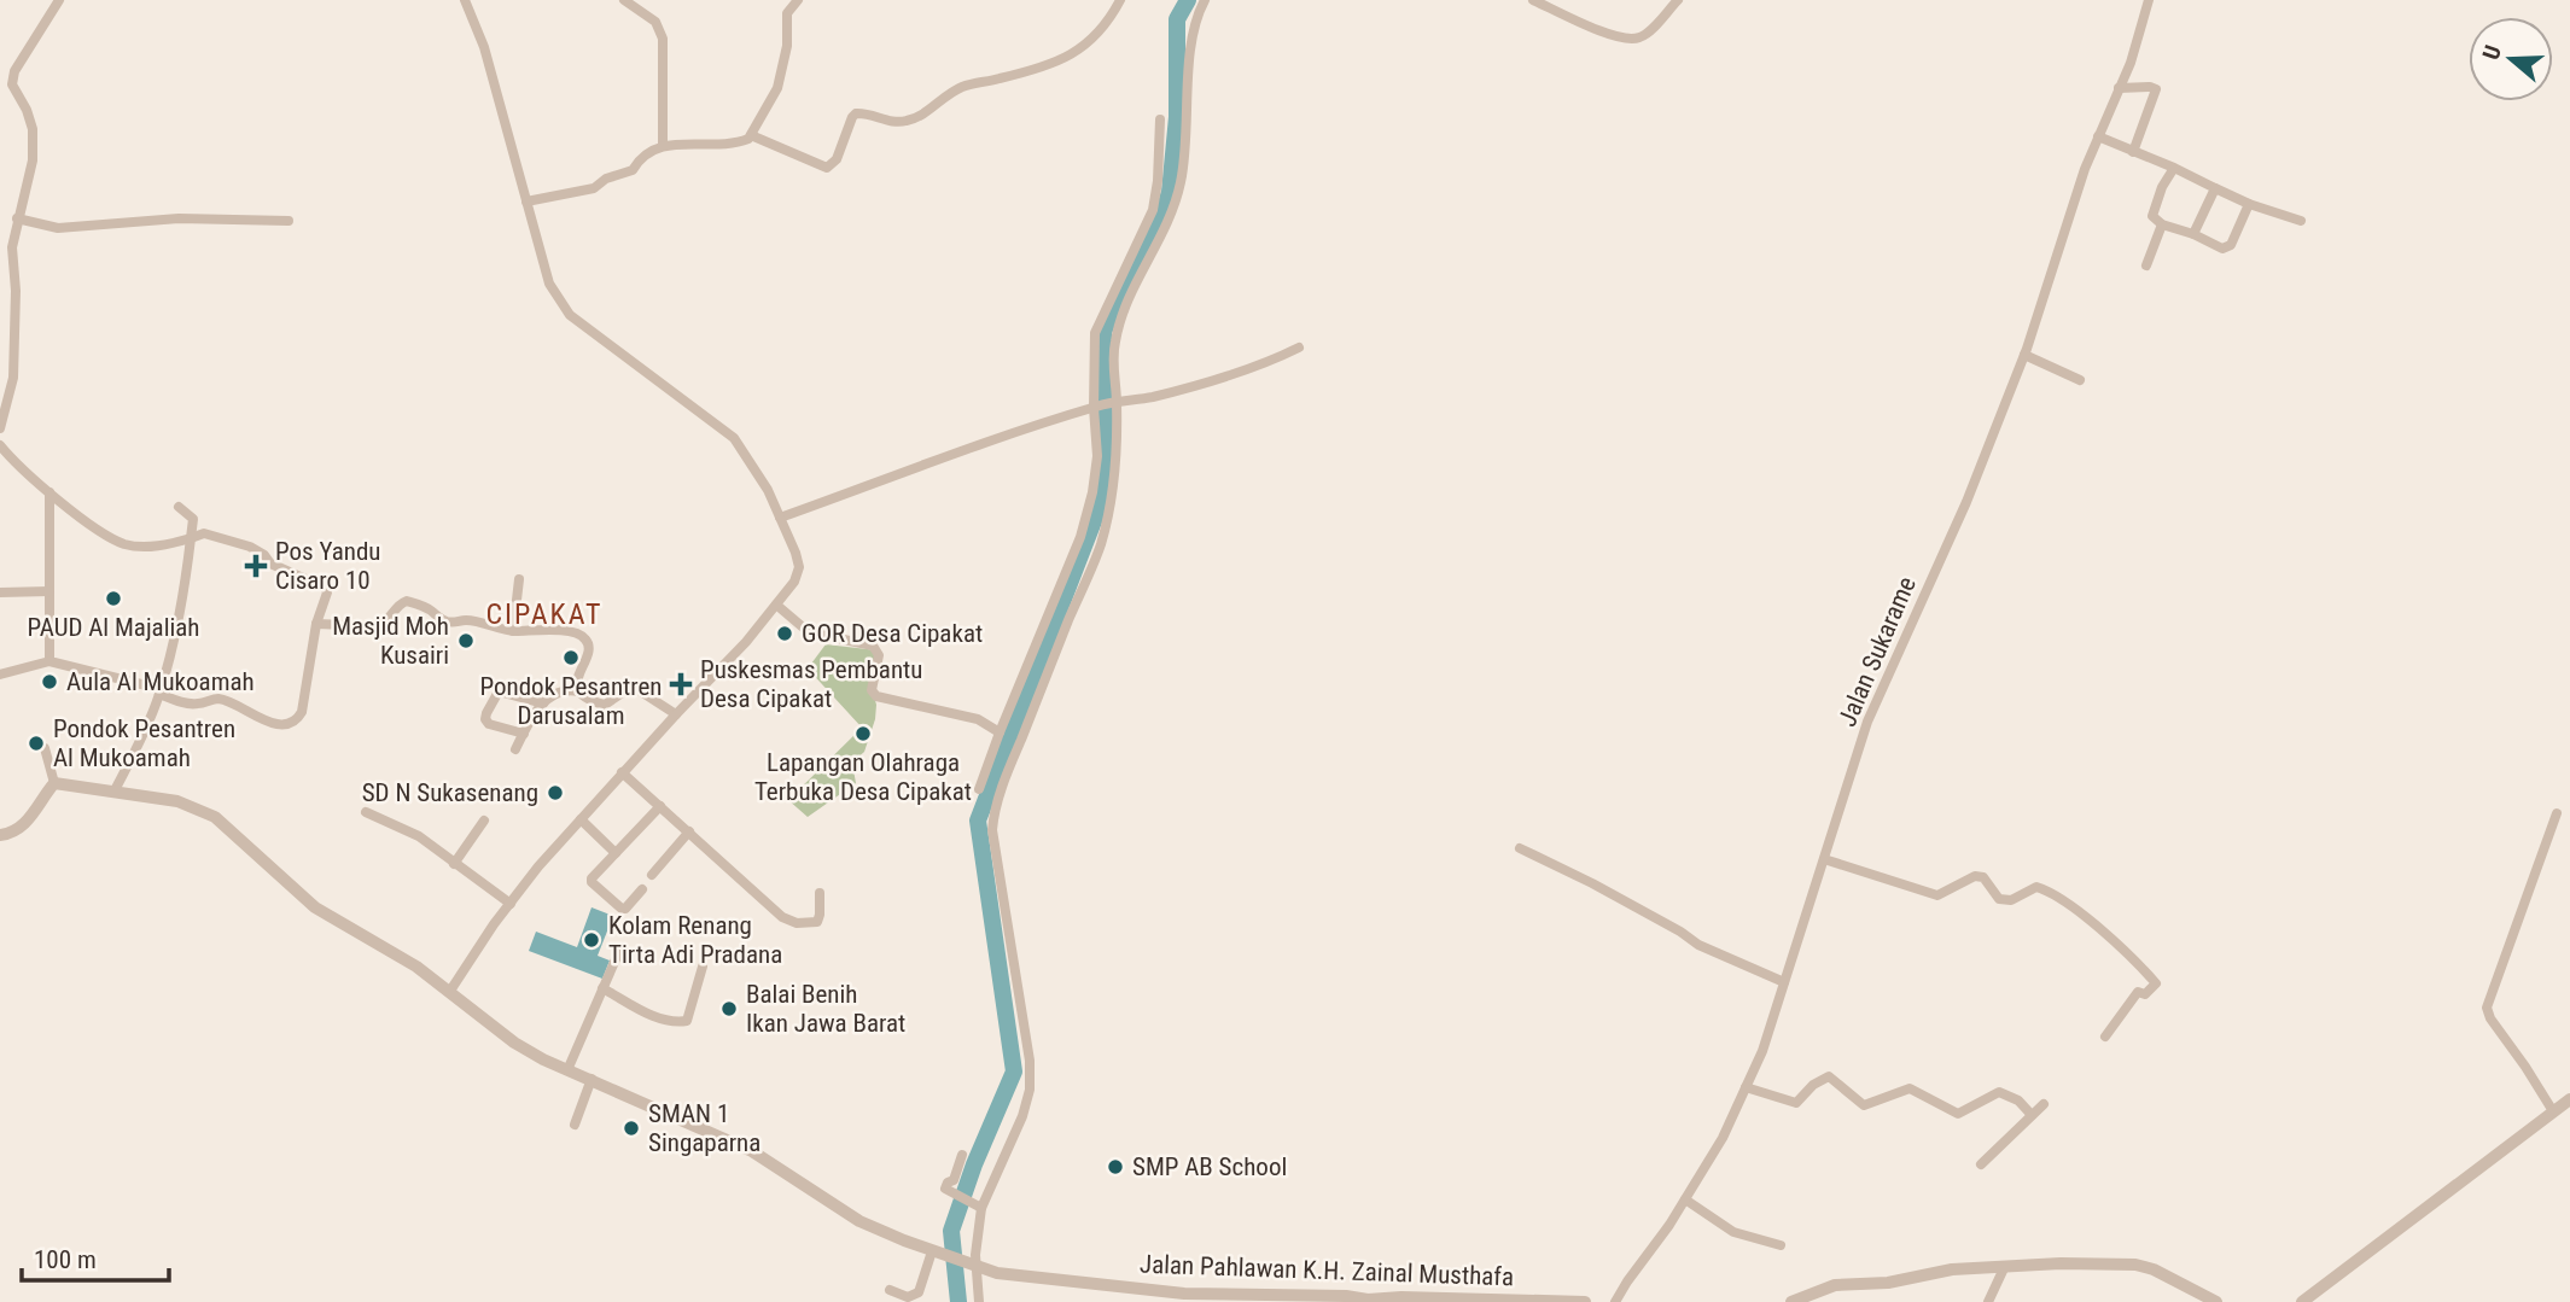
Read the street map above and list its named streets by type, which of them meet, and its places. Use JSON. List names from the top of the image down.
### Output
{
  "streets": {
    "street": ["Jalan Sukarame", "Jalan Pahlawan K.H. Zainal Musthafa"]
  },
  "districts": ["CIPAKAT"],
  "places": {
    "health": ["Pos Yandu Cisaro 10", "Puskesmas Pembantu Desa Cipakat"],
    "other": [
      "PAUD Al Majaliah",
      "GOR Desa Cipakat",
      "Masjid Moh Kusairi",
      "Pondok Pesantren Darusalam",
      "Aula Al Mukoamah",
      "Lapangan Olahraga Terbuka Desa Cipakat",
      "Pondok Pesantren Al Mukoamah",
      "SD N Sukasenang",
      "Kolam Renang Tirta Adi Pradana",
      "Balai Benih Ikan Jawa Barat",
      "SMAN 1 Singaparna",
      "SMP AB School"
    ]
  },
  "scale_bar": "100 m",
  "north": "left"
}
